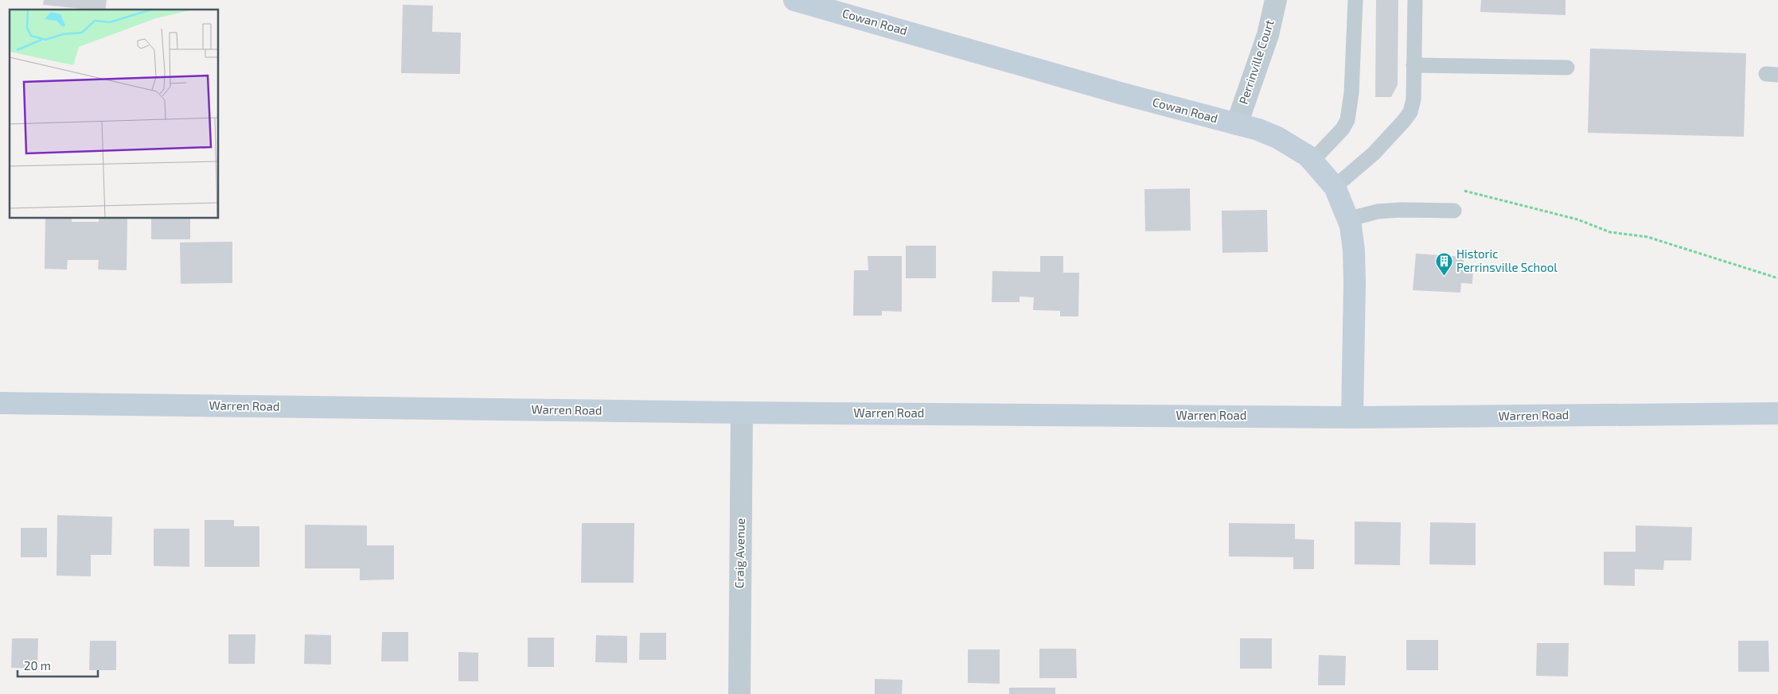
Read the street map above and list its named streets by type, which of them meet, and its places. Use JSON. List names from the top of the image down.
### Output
{
  "streets": {
    "main road": ["Cowan Road", "Warren Road"],
    "street": ["Perrinville Court", "Craig Avenue"]
  },
  "crossings": [
    ["Cowan Road", "Perrinville Court"],
    ["Cowan Road", "Warren Road"],
    ["Warren Road", "Craig Avenue"]
  ],
  "places": {
    "building": ["Historic Perrinsville School"]
  },
  "scale_bar": "20 m"
}
